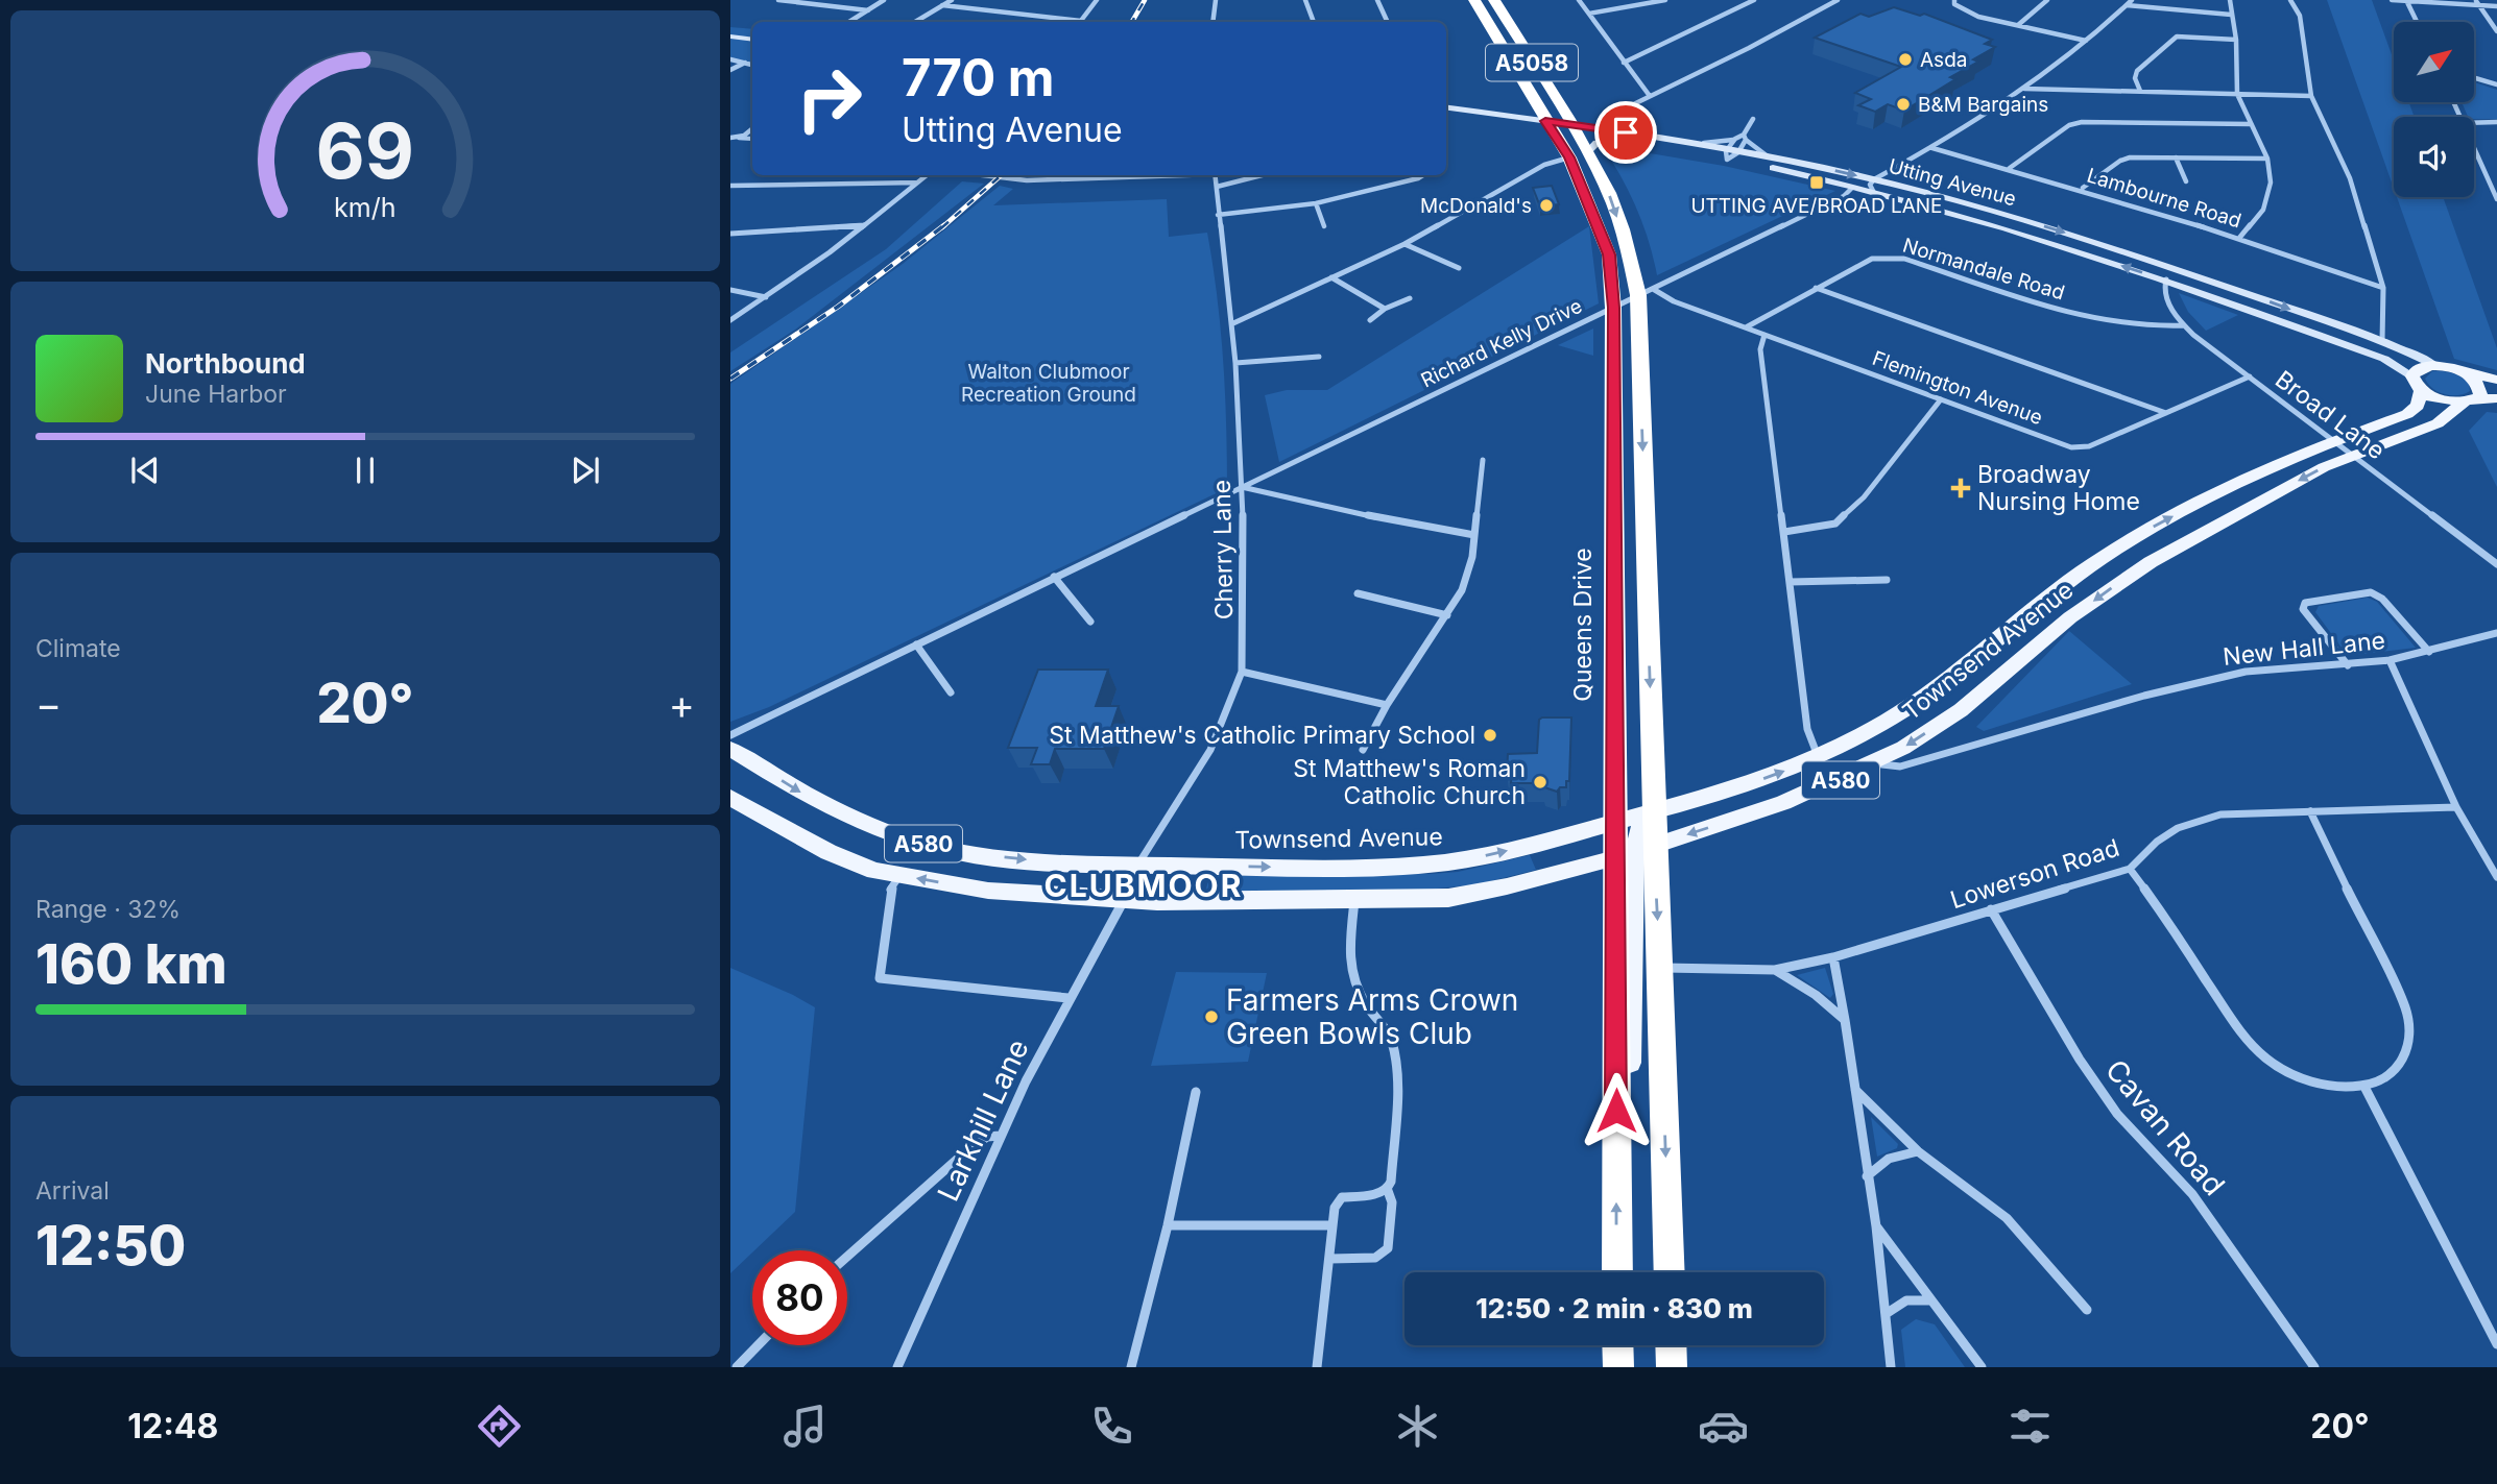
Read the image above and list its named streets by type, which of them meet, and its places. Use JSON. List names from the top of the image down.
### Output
{
  "streets": {
    "highway": ["A5058", "Queens Drive"],
    "main road": ["Townsend Avenue", "A580"],
    "street": [
      "Utting Avenue",
      "Lambourne Road",
      "Normandale Road",
      "Richard Kelly Drive",
      "Flemington Avenue",
      "Broad Lane",
      "Cherry Lane",
      "New Hall Lane",
      "Lowerson Road",
      "Larkhill Lane",
      "Cavan Road"
    ]
  },
  "crossings": [
    ["Utting Avenue", "Richard Kelly Drive"],
    ["Utting Avenue", "Broad Lane"],
    ["Utting Avenue", "Queens Drive"],
    ["Utting Avenue", "Townsend Avenue"],
    ["Utting Avenue", "A580"],
    ["Normandale Road", "Flemington Avenue"],
    ["Normandale Road", "Broad Lane"],
    ["Richard Kelly Drive", "Flemington Avenue"],
    ["Richard Kelly Drive", "Cherry Lane"],
    ["Richard Kelly Drive", "Queens Drive"],
    ["Flemington Avenue", "Broad Lane"],
    ["Flemington Avenue", "Queens Drive"],
    ["Broad Lane", "Townsend Avenue"],
    ["Cherry Lane", "Townsend Avenue"],
    ["Cherry Lane", "A580"],
    ["Cherry Lane", "Larkhill Lane"],
    ["Queens Drive", "Townsend Avenue"],
    ["Queens Drive", "Lowerson Road"],
    ["New Hall Lane", "Townsend Avenue"],
    ["Townsend Avenue", "A580"],
    ["Townsend Avenue", "Larkhill Lane"],
    ["A580", "Larkhill Lane"],
    ["Lowerson Road", "Cavan Road"]
  ],
  "districts": ["CLUBMOOR"],
  "parks": ["Walton Clubmoor Recreation Ground"],
  "places": {
    "other": [
      "Asda",
      "B&M Bargains",
      "McDonald's",
      "St Matthew's Catholic Primary School",
      "St Matthew's Roman Catholic Church",
      "Farmers Arms Crown Green Bowls Club"
    ],
    "transit": ["UTTING AVE/BROAD LANE"],
    "health": ["Broadway Nursing Home"]
  },
  "north": "top right",
  "page": {
    "turn": ["770 m", "Utting Avenue"],
    "song": ["Northbound", "June Harbor"],
    "tile": [
      "Climate",
      ["Range · 32%", "160 km"],
      ["Arrival", "12:50"]
    ],
    "heat": ["−", "20°", "+"],
    "limit": "80",
    "trip": "12:50 · 2 min · 830 m",
    "tabs": ["12:48", "20°"],
    "gauge": ["69", "km/h"]
  }
}
